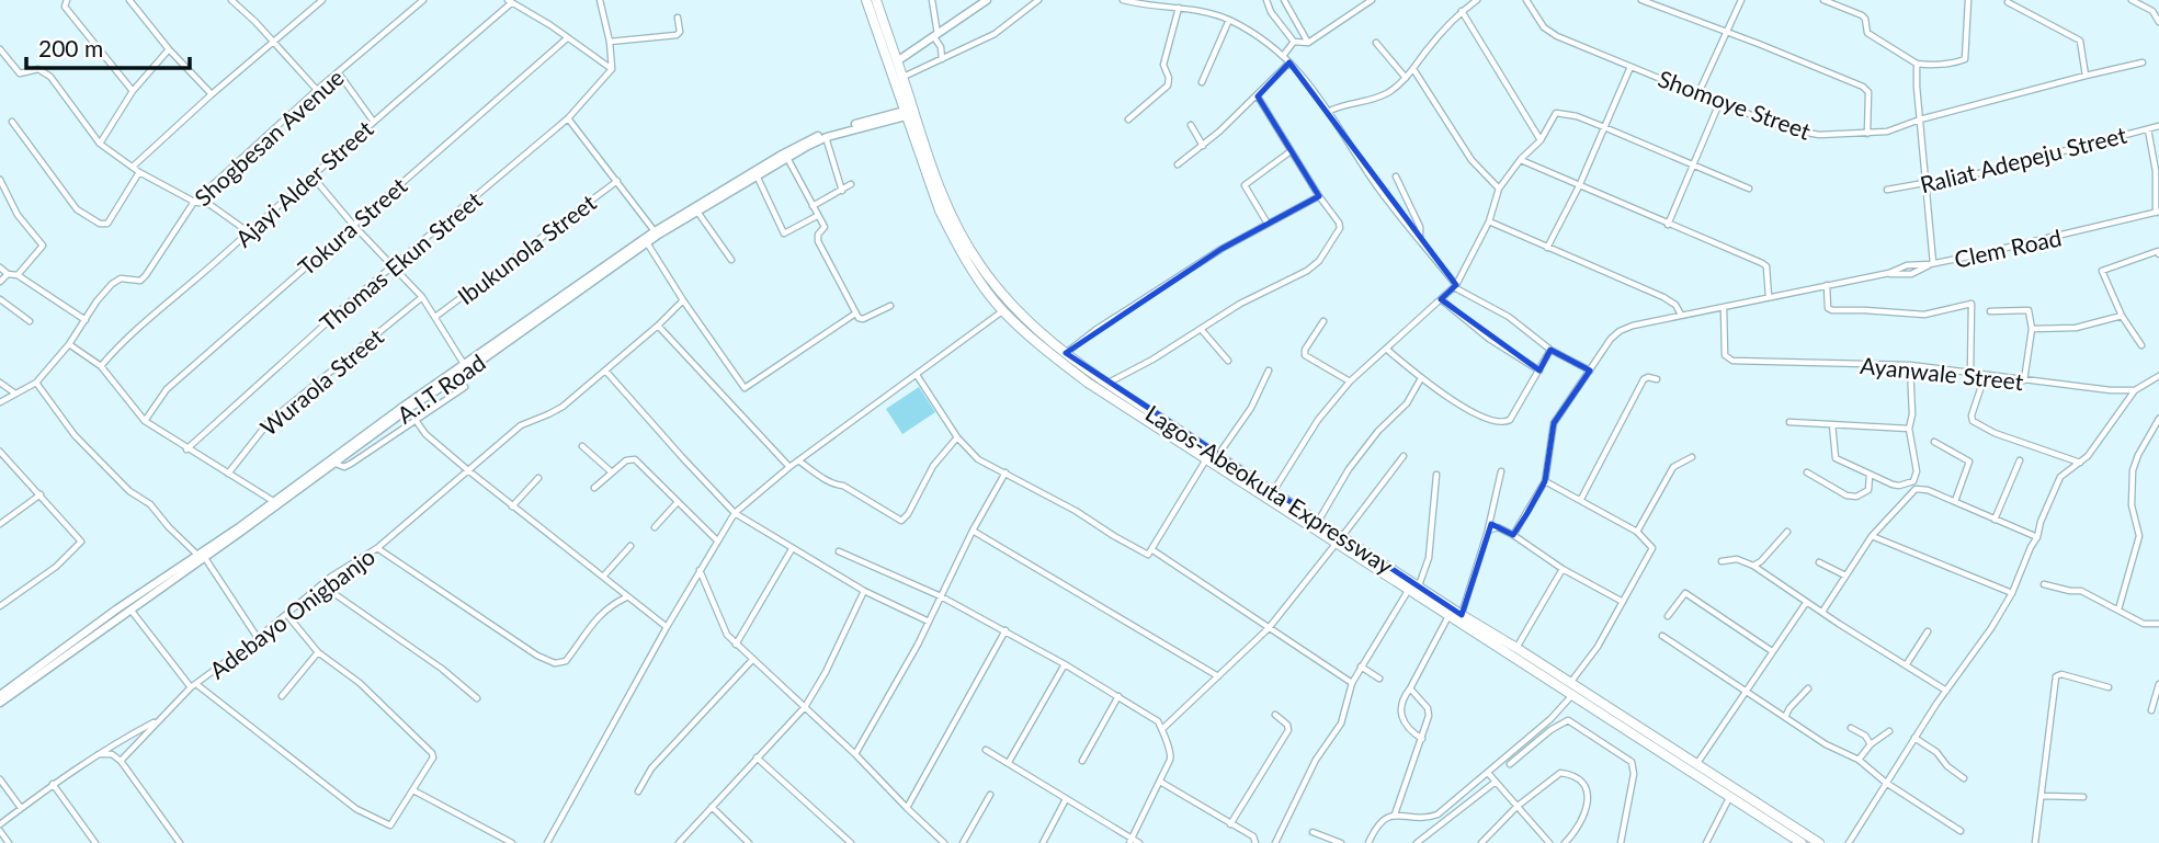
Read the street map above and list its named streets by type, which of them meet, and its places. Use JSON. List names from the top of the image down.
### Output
{
  "streets": {
    "highway": ["Lagos-Abeokuta Expressway"],
    "street": [
      "Shomoye Street",
      "Shogbesan Avenue",
      "Raliat Adepeju Street",
      "Ajayi Alder Street",
      "Tokura Street",
      "Clem Road",
      "Ibukunola Street",
      "Thomas Ekun Street",
      "Ayanwale Street",
      "Wuraola Street",
      "A.I.T Road",
      "Adebayo Onigbanjo"
    ]
  },
  "crossings": [
    ["A.I.T Road", "Lagos-Abeokuta Expressway"]
  ],
  "scale_bar": "200 m"
}
